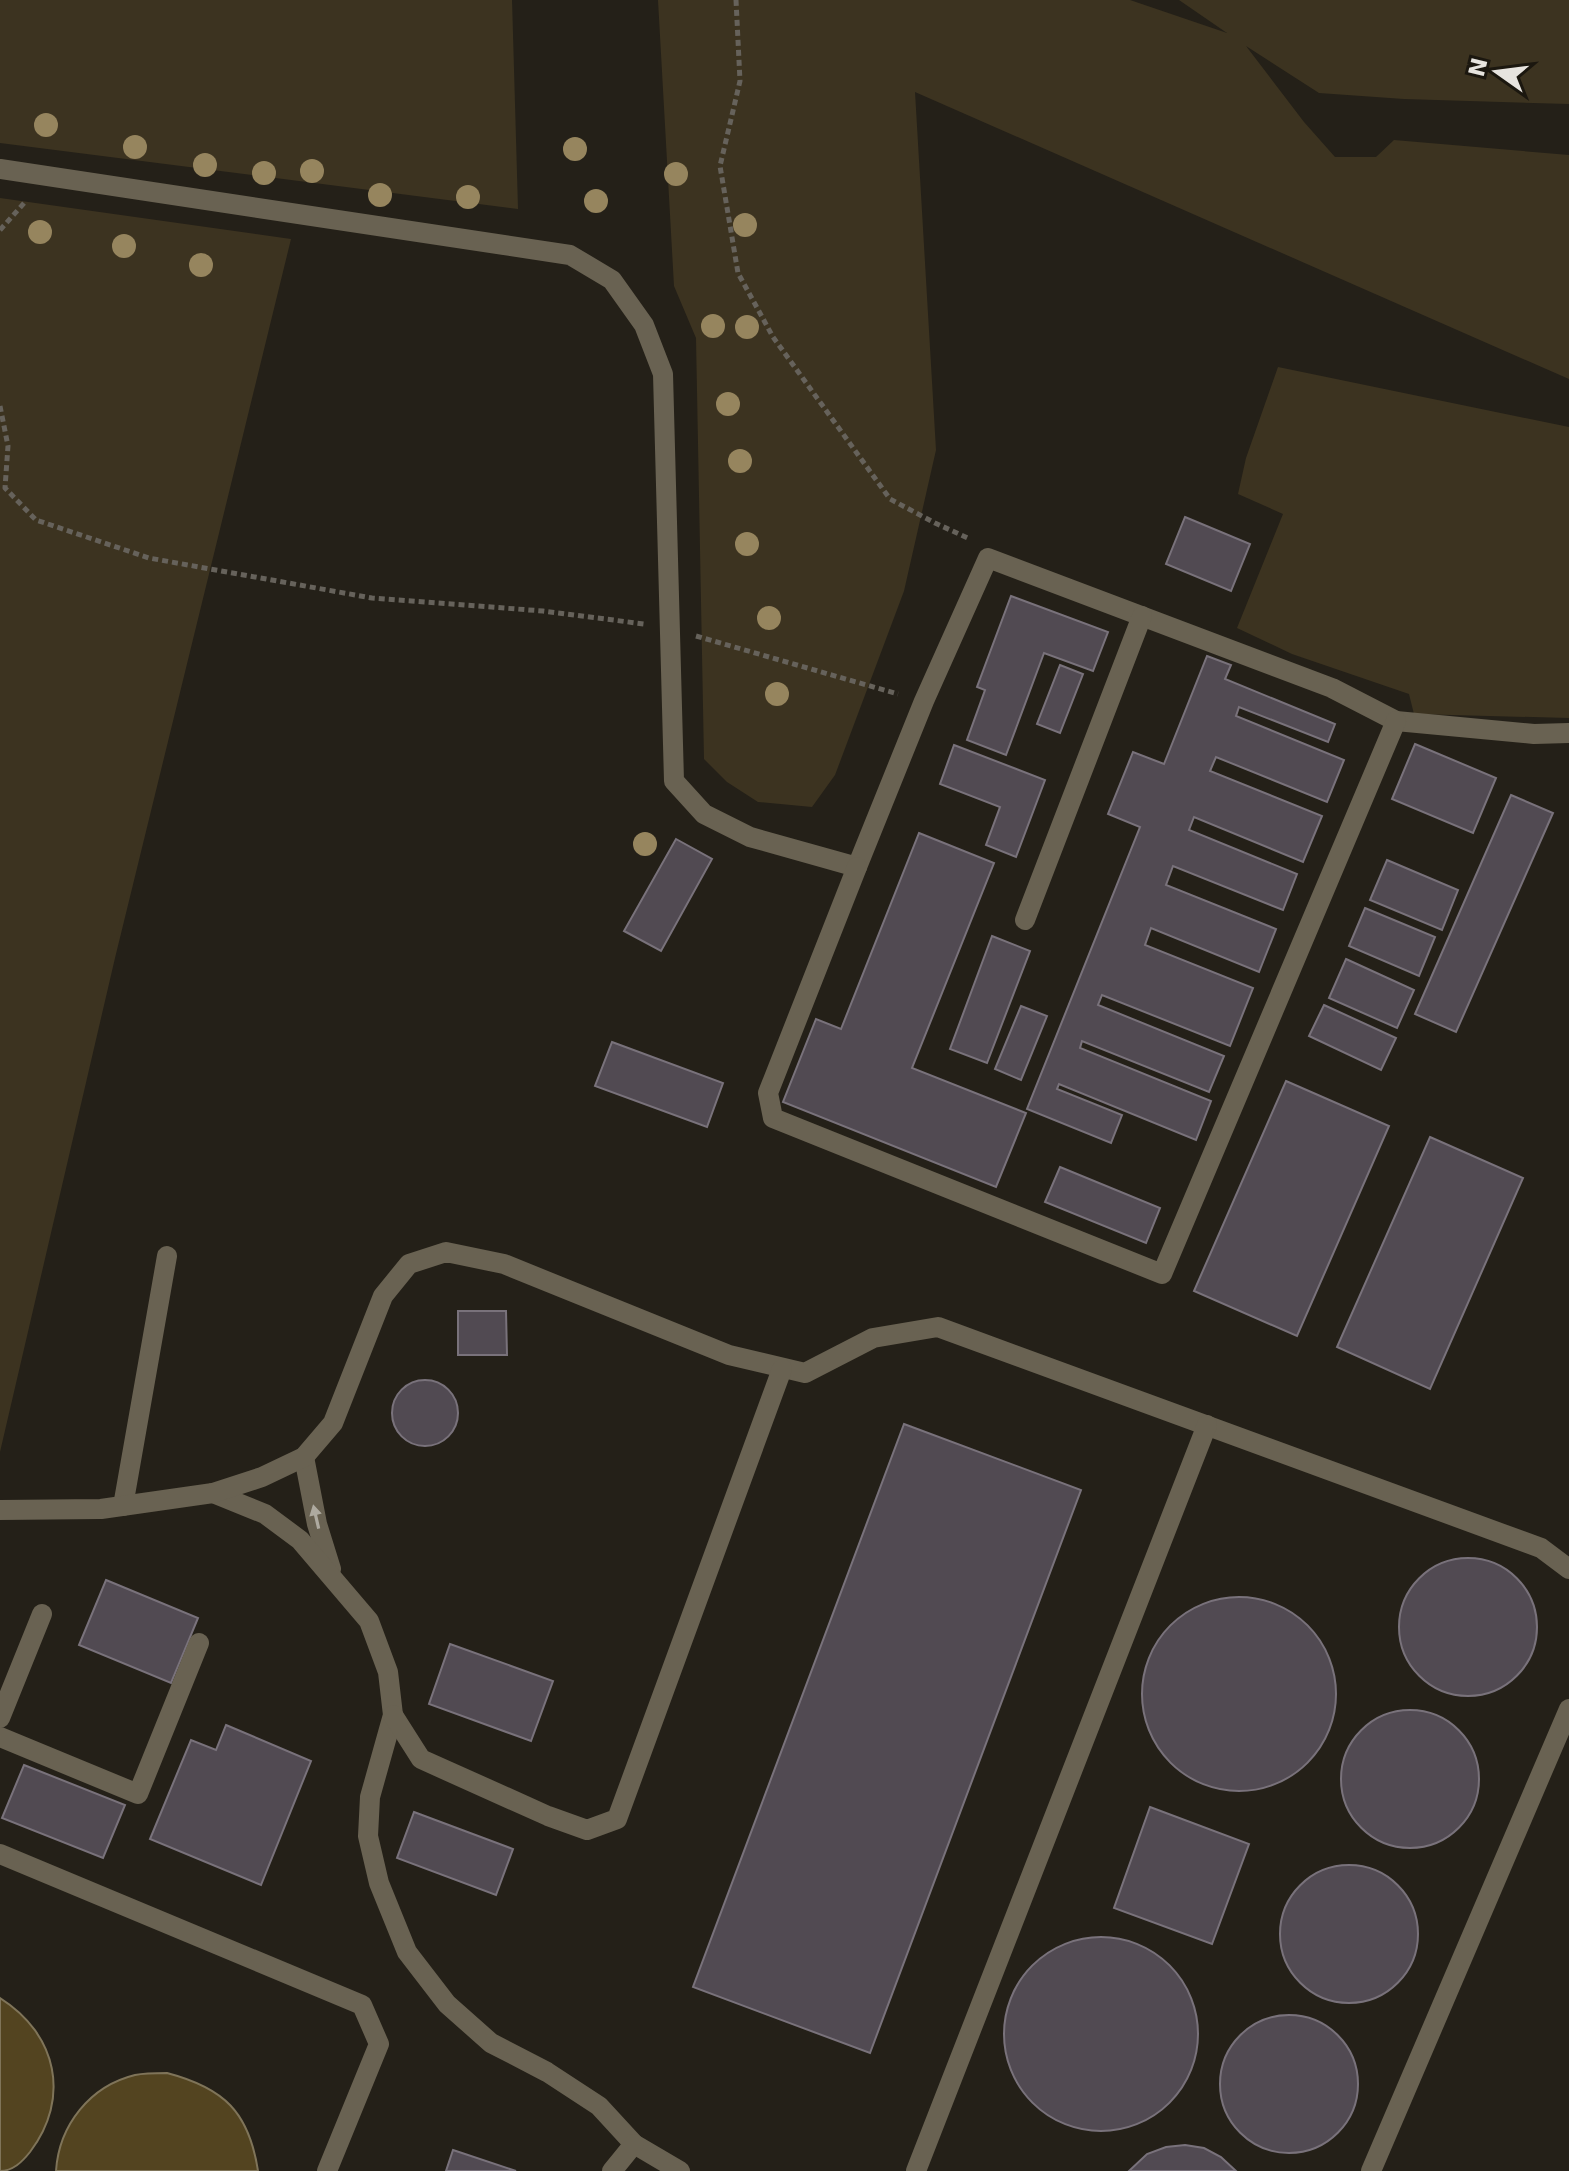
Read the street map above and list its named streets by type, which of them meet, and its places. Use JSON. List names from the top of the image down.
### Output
{
  "north": "left"
}
